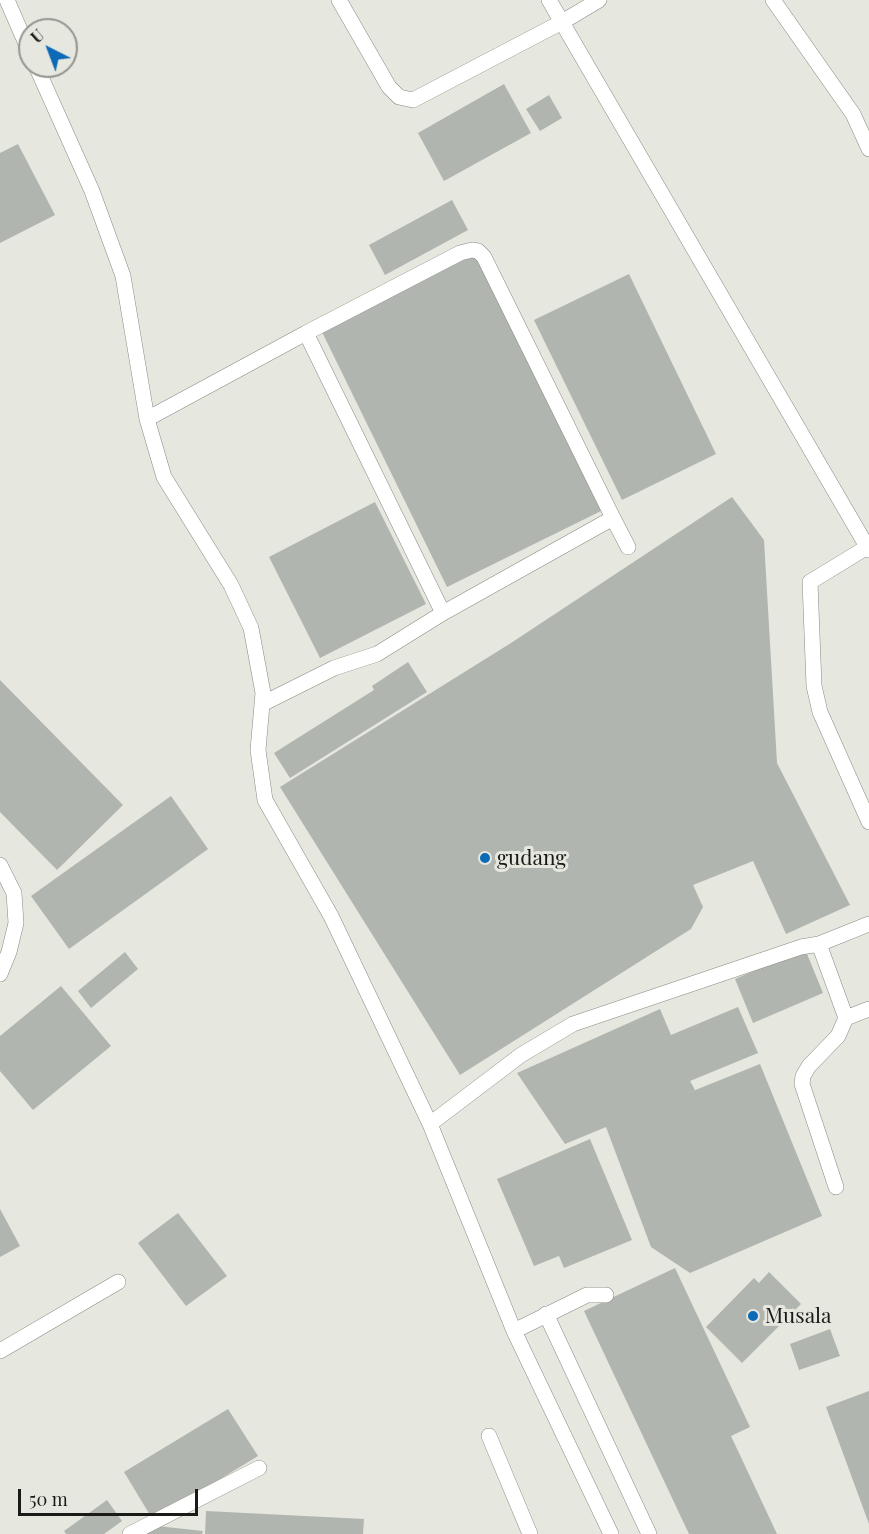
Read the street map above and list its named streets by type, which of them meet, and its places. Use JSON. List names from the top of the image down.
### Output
{
  "places": ["gudang", "Musala"],
  "scale_bar": "50 m",
  "north": "top left"
}
